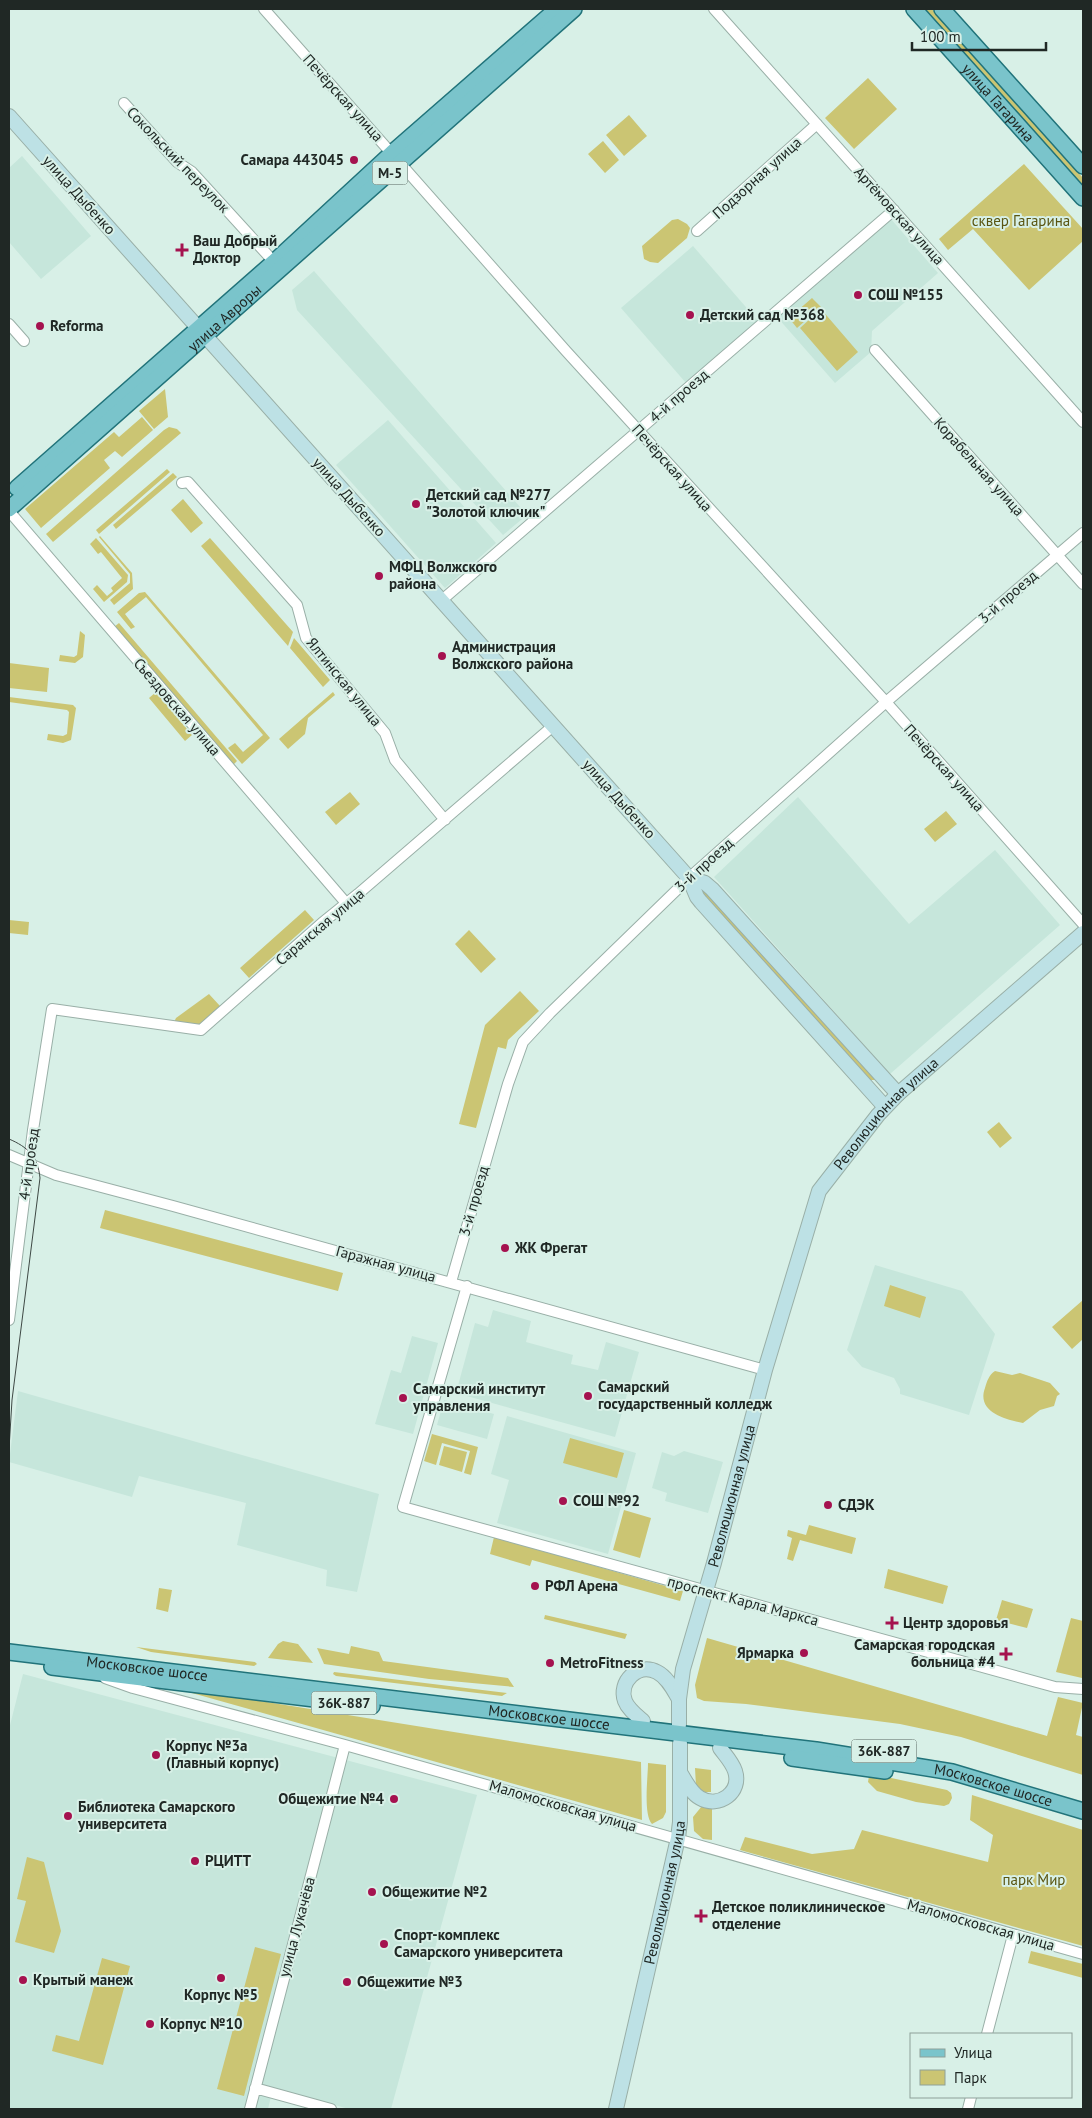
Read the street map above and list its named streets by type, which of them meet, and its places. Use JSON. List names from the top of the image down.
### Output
{
  "streets": {
    "main road": [
      "улица Гагарина",
      "М-5",
      "улица Дыбенко",
      "улица Авроры",
      "Революционная улица",
      "Московское шоссе",
      "36К-887"
    ],
    "street": [
      "Печёрская улица",
      "Сокольский переулок",
      "Подзорная улица",
      "Артёмовская улица",
      "4-й проезд",
      "Корабельная улица",
      "3-й проезд",
      "Ялтинская улица",
      "Съездовская улица",
      "Саранская улица",
      "Гаражная улица",
      "проспект Карла Маркса",
      "Маломосковская улица",
      "улица Лукачёва"
    ]
  },
  "crossings": [
    ["Печёрская улица", "улица Авроры"],
    ["Печёрская улица", "4-й проезд"],
    ["Печёрская улица", "3-й проезд"],
    ["Сокольский переулок", "улица Авроры"],
    ["Подзорная улица", "Артёмовская улица"],
    ["улица Дыбенко", "улица Авроры"],
    ["улица Дыбенко", "4-й проезд"],
    ["улица Дыбенко", "3-й проезд"],
    ["улица Дыбенко", "Саранская улица"],
    ["улица Дыбенко", "Революционная улица"],
    ["Артёмовская улица", "4-й проезд"],
    ["улица Авроры", "Съездовская улица"],
    ["4-й проезд", "Саранская улица"],
    ["4-й проезд", "Гаражная улица"],
    ["Корабельная улица", "3-й проезд"],
    ["3-й проезд", "Гаражная улица"],
    ["Ялтинская улица", "Саранская улица"],
    ["Съездовская улица", "Саранская улица"],
    ["Революционная улица", "Гаражная улица"],
    ["Революционная улица", "проспект Карла Маркса"],
    ["Революционная улица", "Московское шоссе"],
    ["Революционная улица", "Маломосковская улица"],
    ["Гаражная улица", "проспект Карла Маркса"],
    ["Московское шоссе", "Маломосковская улица"],
    ["Маломосковская улица", "улица Лукачёва"]
  ],
  "parks": ["сквер Гагарина", "парк Мир"],
  "places": {
    "other": [
      "Самара 443045",
      "СОШ №155",
      "Детский сад №368",
      "Reforma",
      "Детский сад №277 \"Золотой ключик\"",
      "МФЦ Волжского района",
      "Администрация Волжского района",
      "ЖК Фрегат",
      "Самарский государственный колледж",
      "Самарский институт управления",
      "СОШ №92",
      "СДЭК",
      "РФЛ Арена",
      "Ярмарка",
      "MetroFitness",
      "Корпус №3a (Главный корпус)",
      "Общежитие №4",
      "Библиотека Самарского университета",
      "РЦИТТ",
      "Общежитие №2",
      "Спорт-комплекс Самарского университета",
      "Корпус №5",
      "Крытый манеж",
      "Общежитие №3",
      "Корпус №10"
    ],
    "health": [
      "Ваш Добрый Доктор",
      "Центр здоровья",
      "Самарская городская больница #4",
      "Детское поликлиническое отделение"
    ]
  },
  "legend": ["Улица", "Парк"],
  "scale_bar": "100 m"
}
